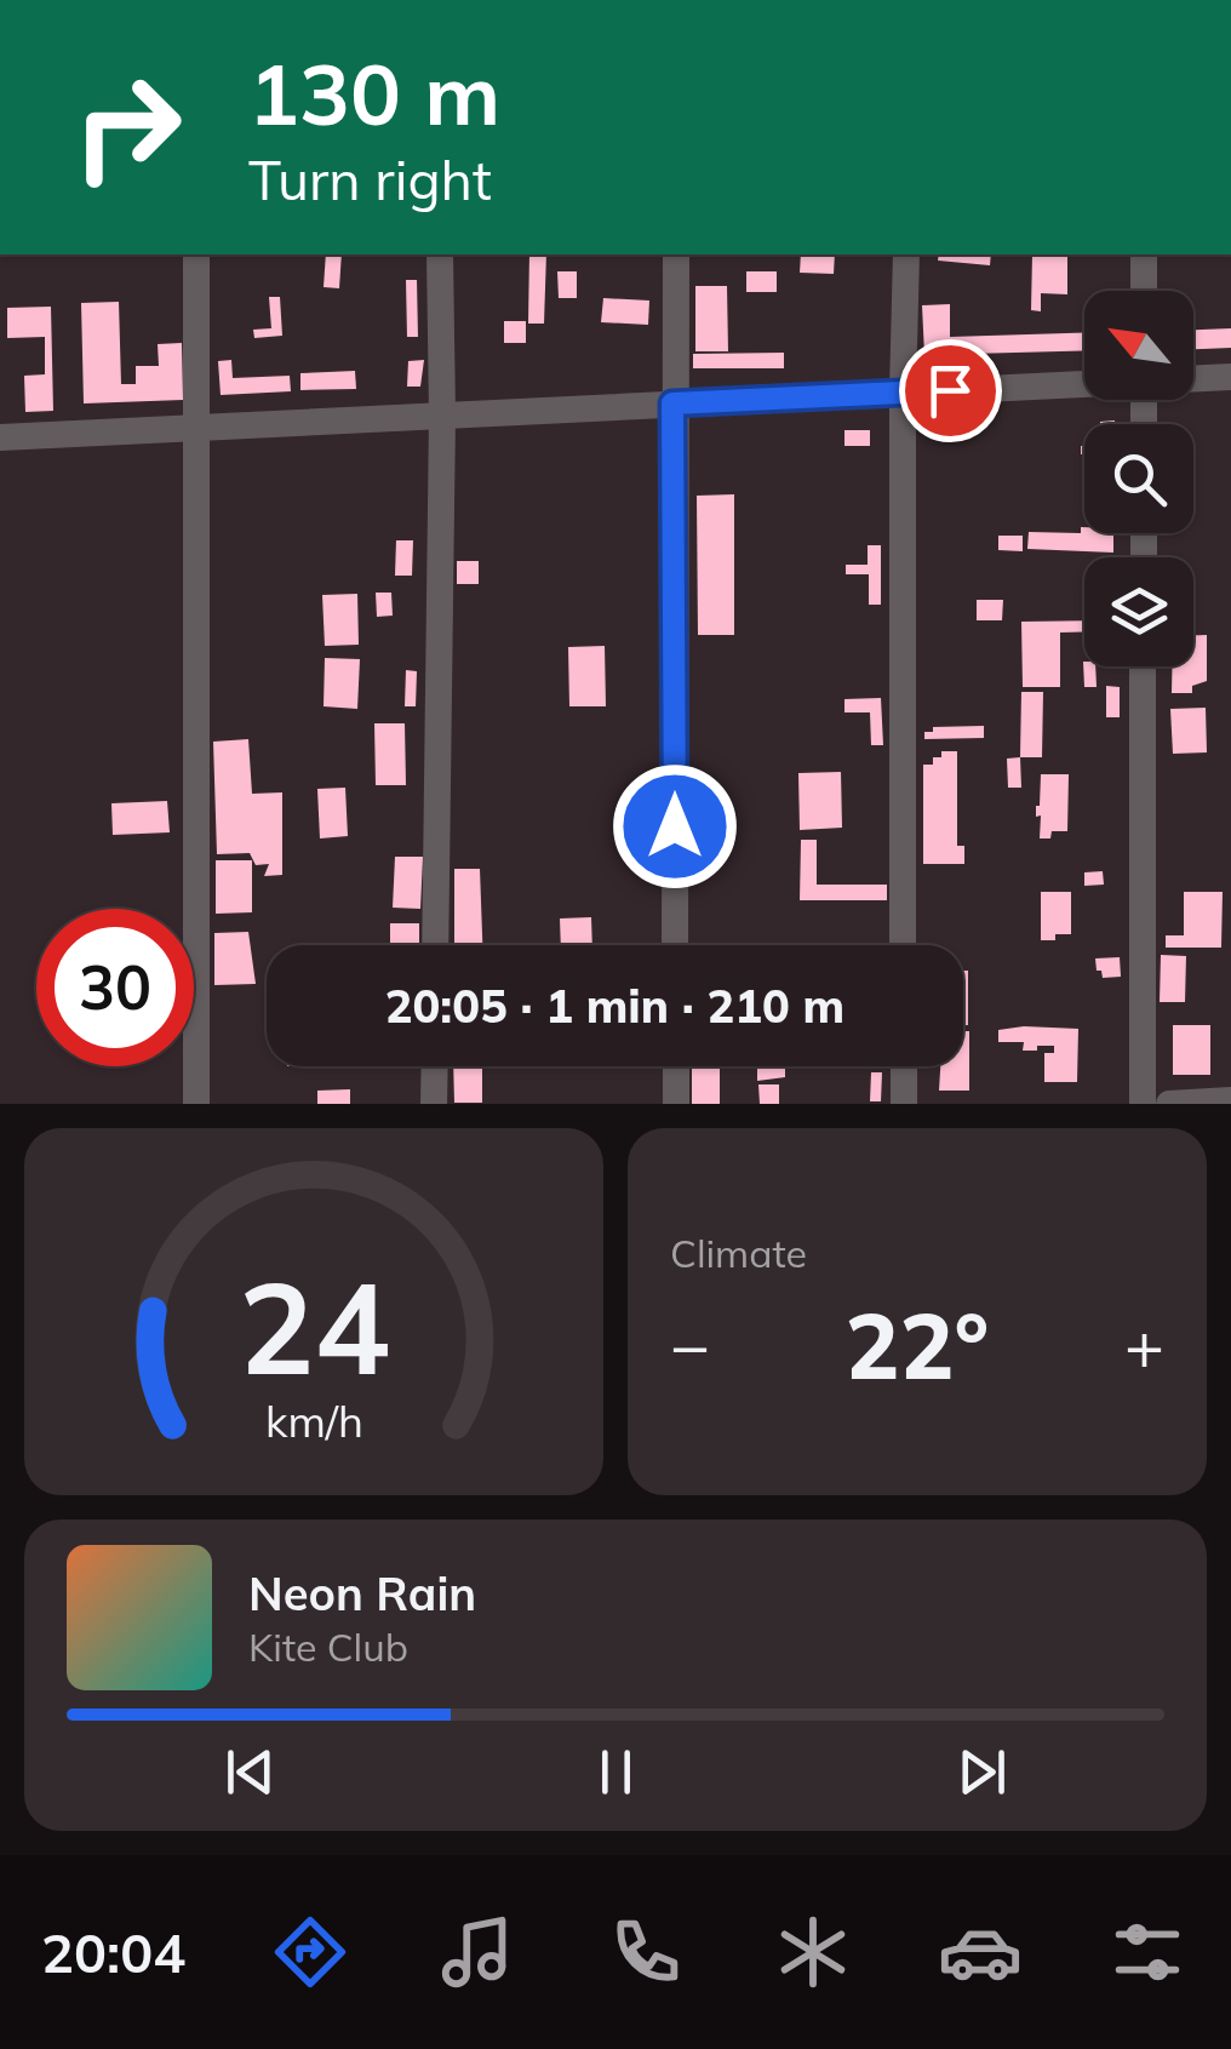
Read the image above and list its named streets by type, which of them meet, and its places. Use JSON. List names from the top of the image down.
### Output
{
  "north": "top left",
  "page": {
    "turn": ["130 m", "Turn right"],
    "limit": "30",
    "trip": "20:05 · 1 min · 210 m",
    "tile": "Climate",
    "heat": ["−", "22°", "+"],
    "song": ["Neon Rain", "Kite Club"],
    "tabs": "20:04",
    "gauge": ["24", "km/h"]
  }
}
